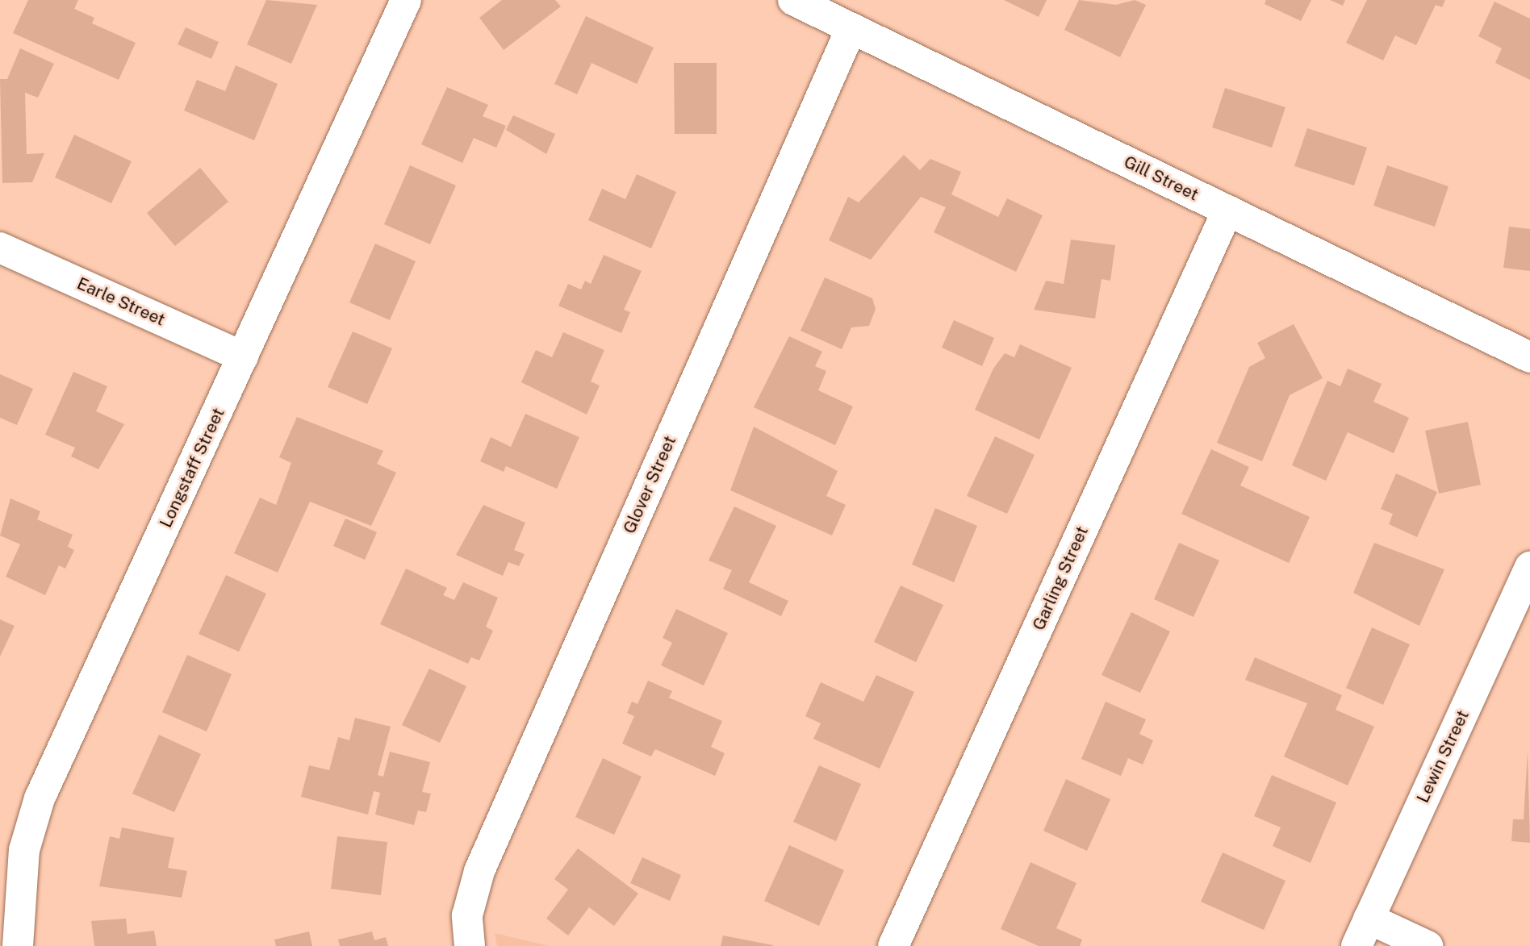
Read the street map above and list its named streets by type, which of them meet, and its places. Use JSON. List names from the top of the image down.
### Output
{
  "streets": {
    "street": [
      "Gill Street",
      "Earle Street",
      "Longstaff Street",
      "Glover Street",
      "Garling Street",
      "Lewin Street"
    ]
  },
  "crossings": [
    ["Gill Street", "Glover Street"],
    ["Gill Street", "Garling Street"],
    ["Earle Street", "Longstaff Street"]
  ]
}
